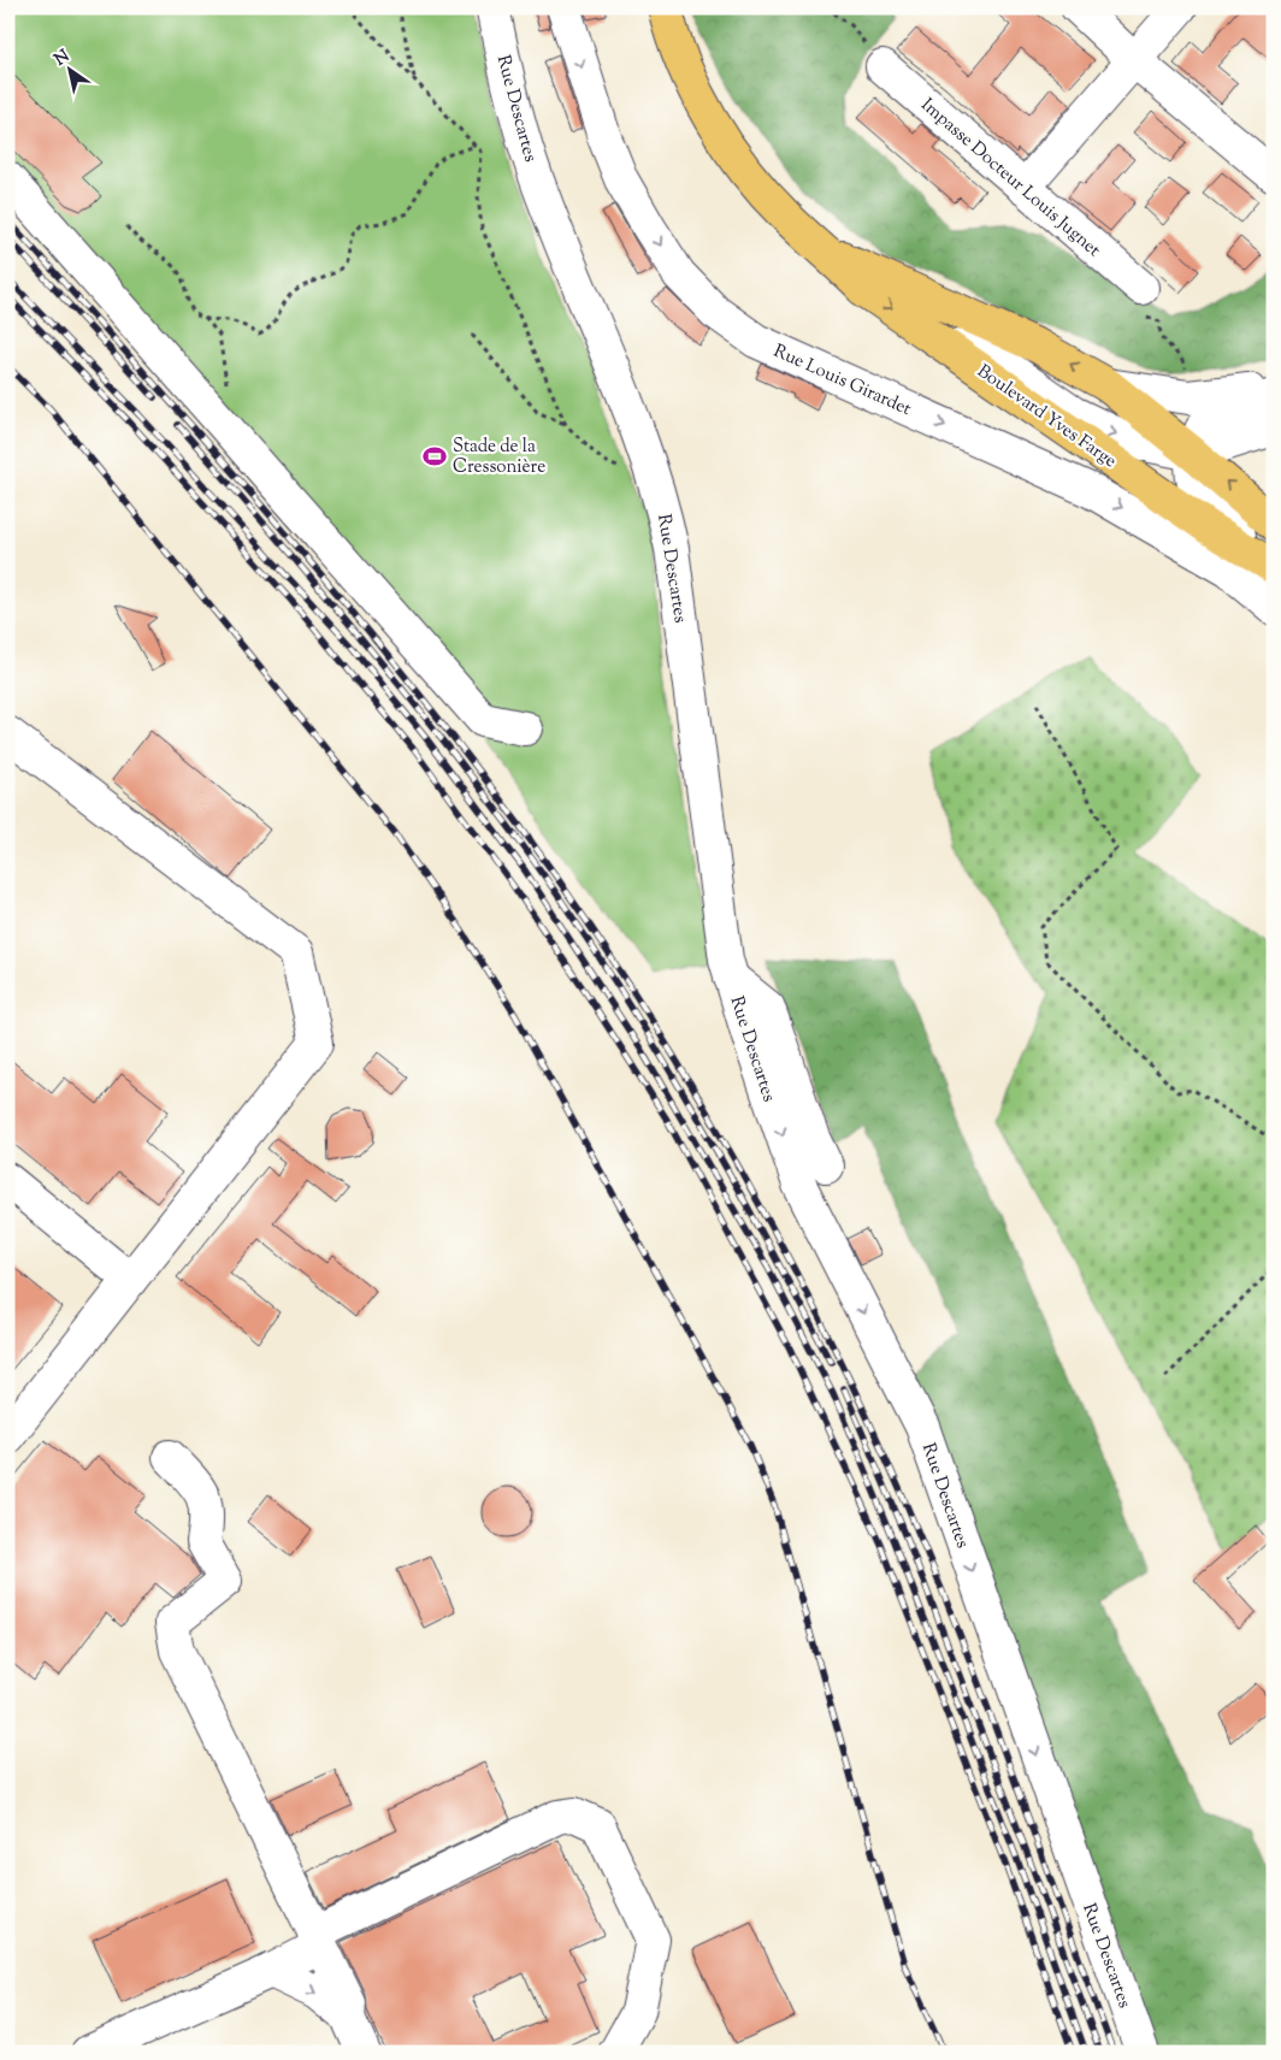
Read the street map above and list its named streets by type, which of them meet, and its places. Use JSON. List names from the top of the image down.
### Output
{
  "streets": {
    "main road": ["Boulevard Yves Farge"],
    "street": ["Rue Descartes", "Impasse Docteur Louis Jugnet", "Rue Louis Girardet"]
  },
  "one_way": ["Rue Descartes"],
  "places": {
    "sports": ["Stade de la Cressonière"]
  },
  "north": "top left"
}
